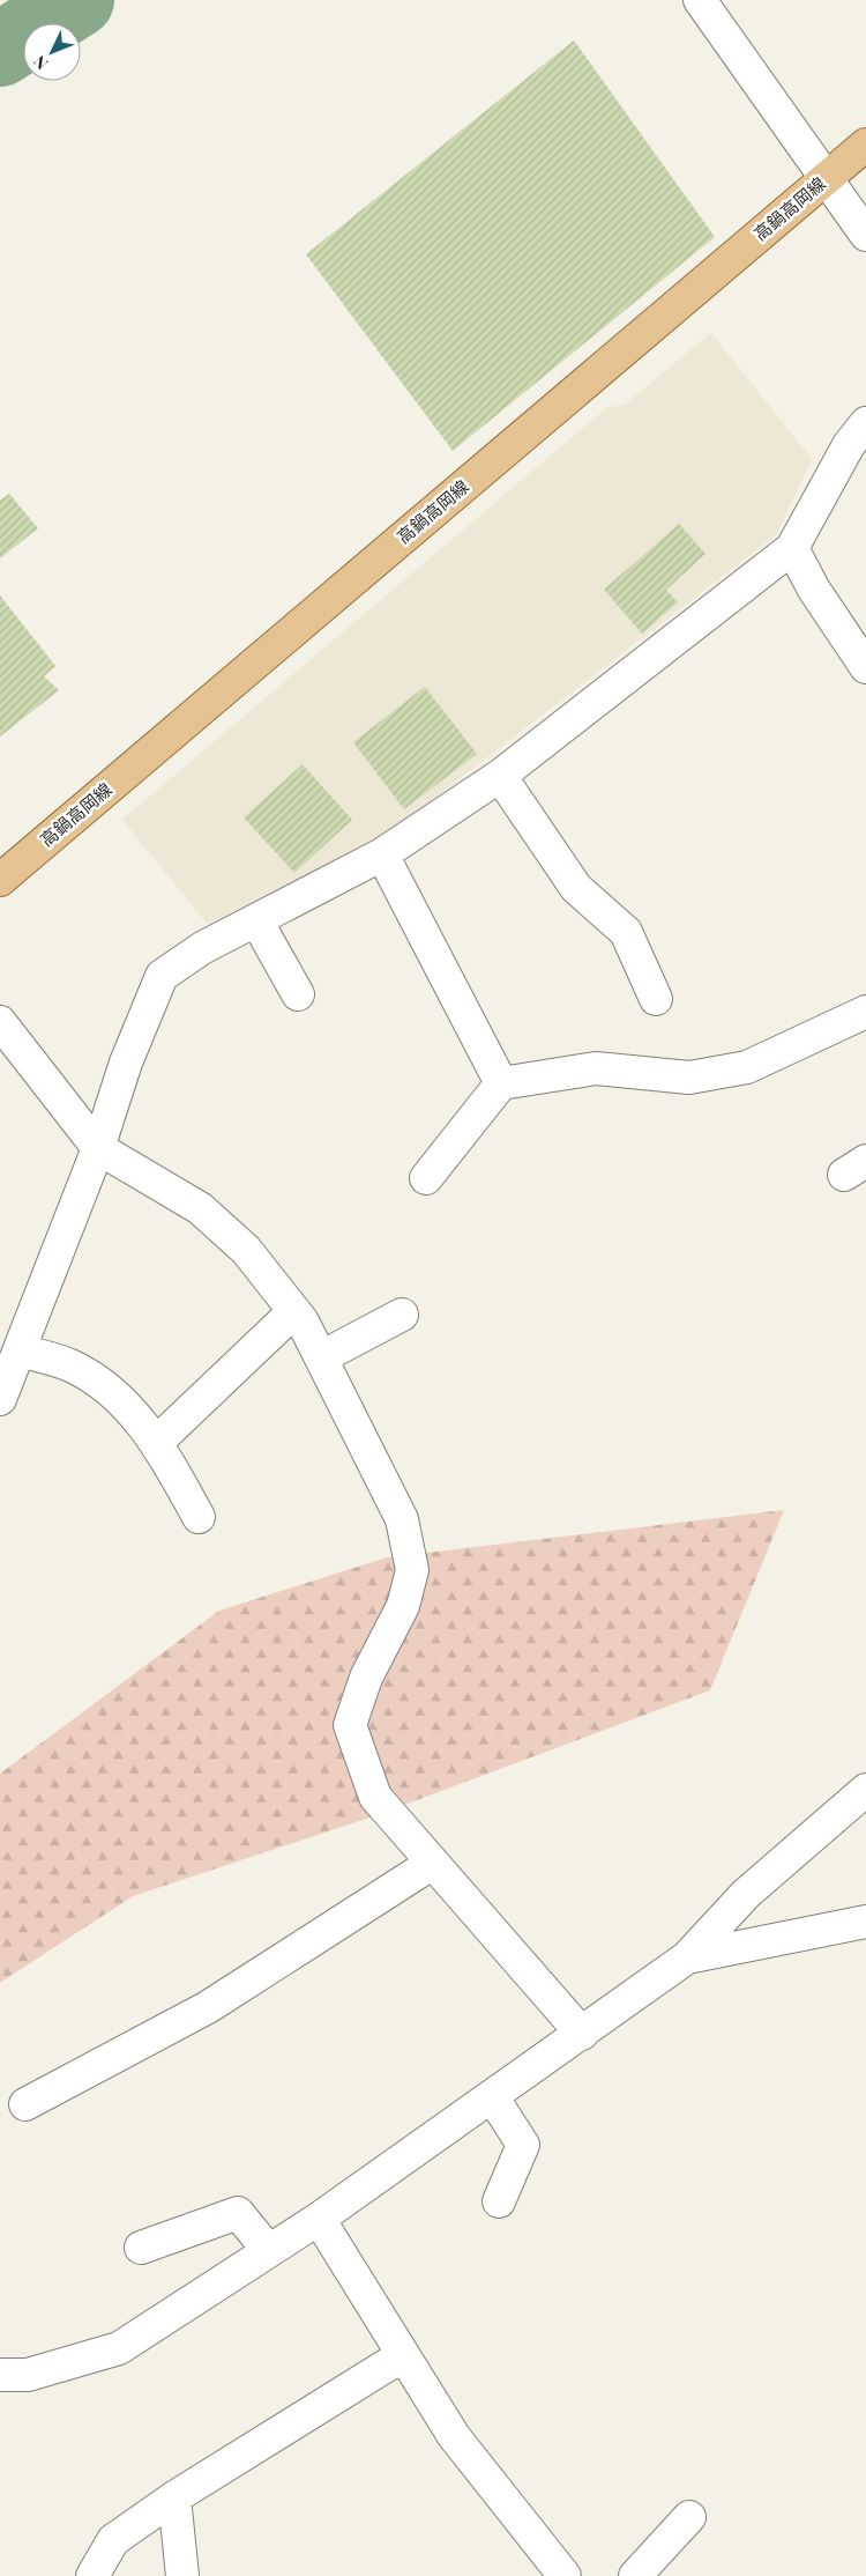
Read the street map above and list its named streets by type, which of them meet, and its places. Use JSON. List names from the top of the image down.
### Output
{
  "streets": {
    "main road": ["高鍋高岡線"]
  },
  "north": "bottom left"
}
